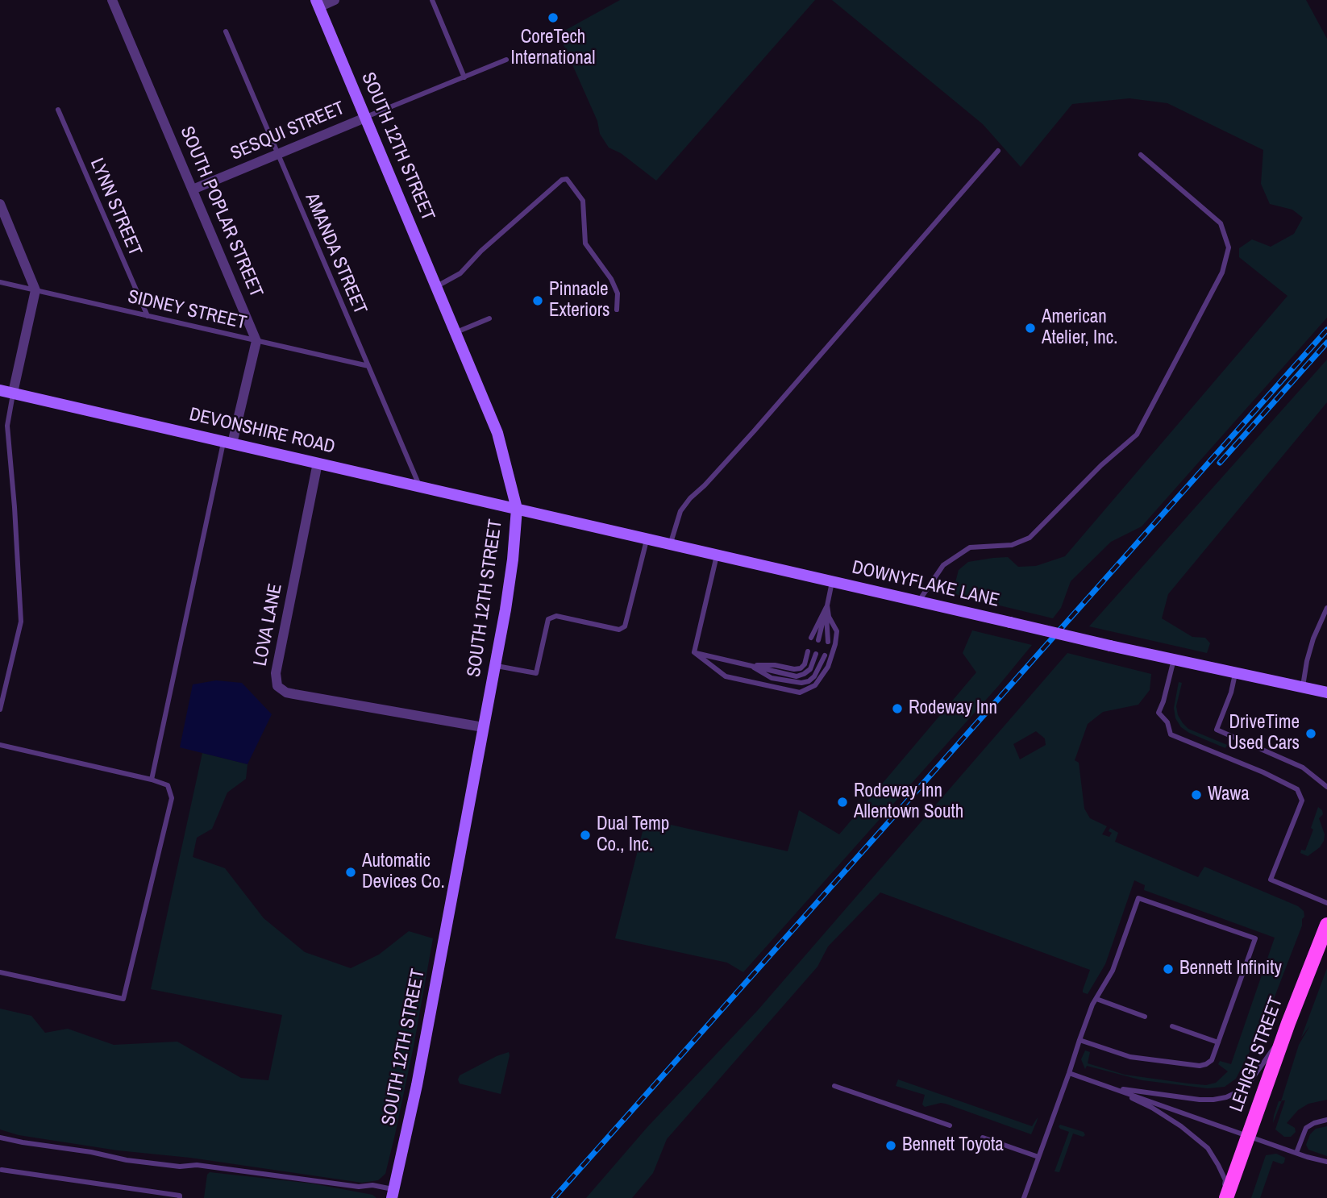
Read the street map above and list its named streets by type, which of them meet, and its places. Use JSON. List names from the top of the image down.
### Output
{
  "streets": {
    "main road": ["LEHIGH STREET"],
    "street": [
      "SESQUI STREET",
      "SOUTH 12TH STREET",
      "SOUTH POPLAR STREET",
      "DEVONSHIRE ROAD",
      "DOWNYFLAKE LANE",
      "LOVA LANE"
    ],
    "lane": ["LYNN STREET", "AMANDA STREET", "SIDNEY STREET"]
  },
  "crossings": [
    ["SESQUI STREET", "SOUTH 12TH STREET"],
    ["SESQUI STREET", "SOUTH POPLAR STREET"],
    ["SESQUI STREET", "AMANDA STREET"],
    ["SOUTH 12TH STREET", "DEVONSHIRE ROAD"],
    ["SOUTH 12TH STREET", "DOWNYFLAKE LANE"],
    ["SOUTH 12TH STREET", "LOVA LANE"],
    ["LYNN STREET", "SIDNEY STREET"],
    ["SOUTH POPLAR STREET", "SIDNEY STREET"],
    ["AMANDA STREET", "SIDNEY STREET"],
    ["AMANDA STREET", "DEVONSHIRE ROAD"],
    ["DEVONSHIRE ROAD", "DOWNYFLAKE LANE"],
    ["DEVONSHIRE ROAD", "LOVA LANE"]
  ],
  "places": [
    "CoreTech International",
    "Pinnacle Exteriors",
    "American Atelier, Inc.",
    "Rodeway Inn",
    "DriveTime Used Cars",
    "Wawa",
    "Rodeway Inn Allentown South",
    "Dual Temp Co., Inc.",
    "Automatic Devices Co.",
    "Bennett Infinity",
    "Bennett Toyota"
  ]
}
